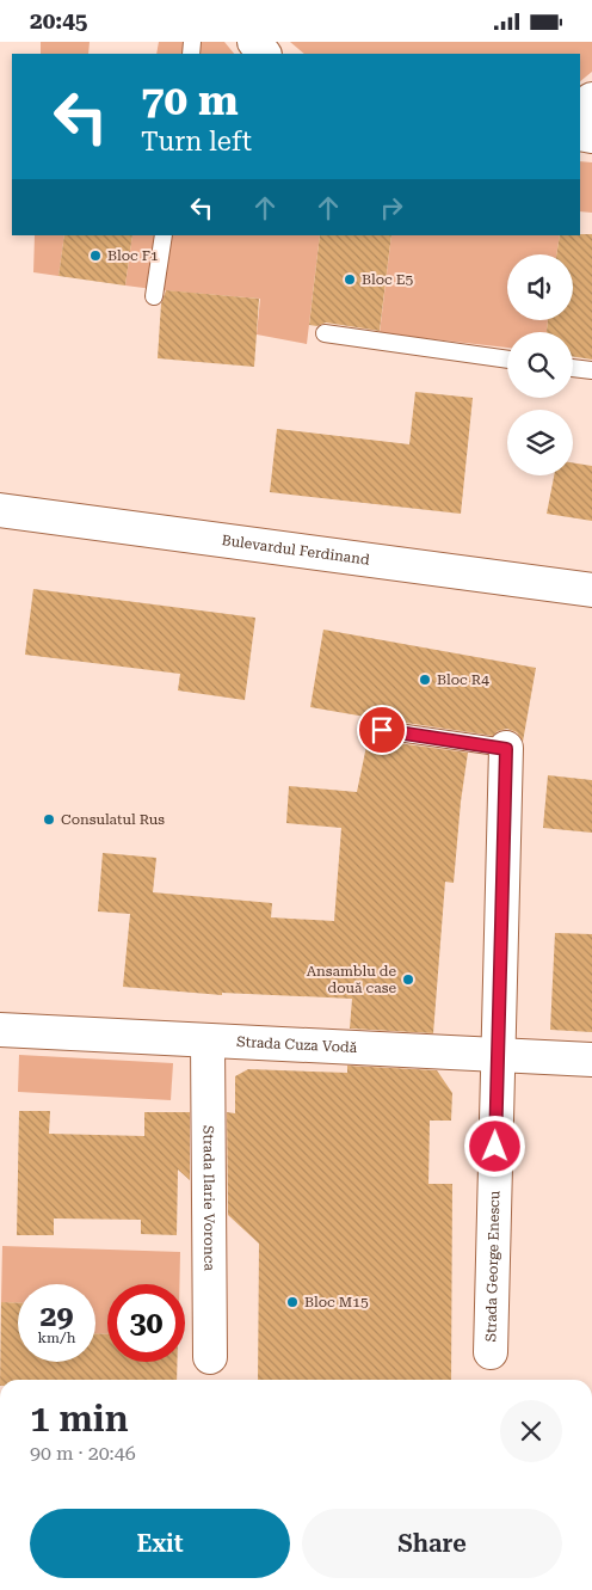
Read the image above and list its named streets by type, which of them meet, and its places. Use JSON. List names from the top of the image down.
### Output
{
  "streets": {
    "street": [
      "Bulevardul Ferdinand",
      "Strada Cuza Vodă",
      "Strada Ilarie Voronca",
      "Strada George Enescu"
    ]
  },
  "crossings": [
    ["Strada Cuza Vodă", "Strada Ilarie Voronca"],
    ["Strada Cuza Vodă", "Strada George Enescu"]
  ],
  "places": [
    "Bloc F1",
    "Bloc E5",
    "Bloc R4",
    "Consulatul Rus",
    "Ansamblu de două case",
    "Bloc M15"
  ],
  "page": {
    "status": "20:45",
    "turn": ["70 m", "Turn left"],
    "speed": "29 km/h",
    "limit": "30",
    "heading": ["1 min", "90 m · 20:46"],
    "buttons": ["Exit", "Share"]
  }
}
